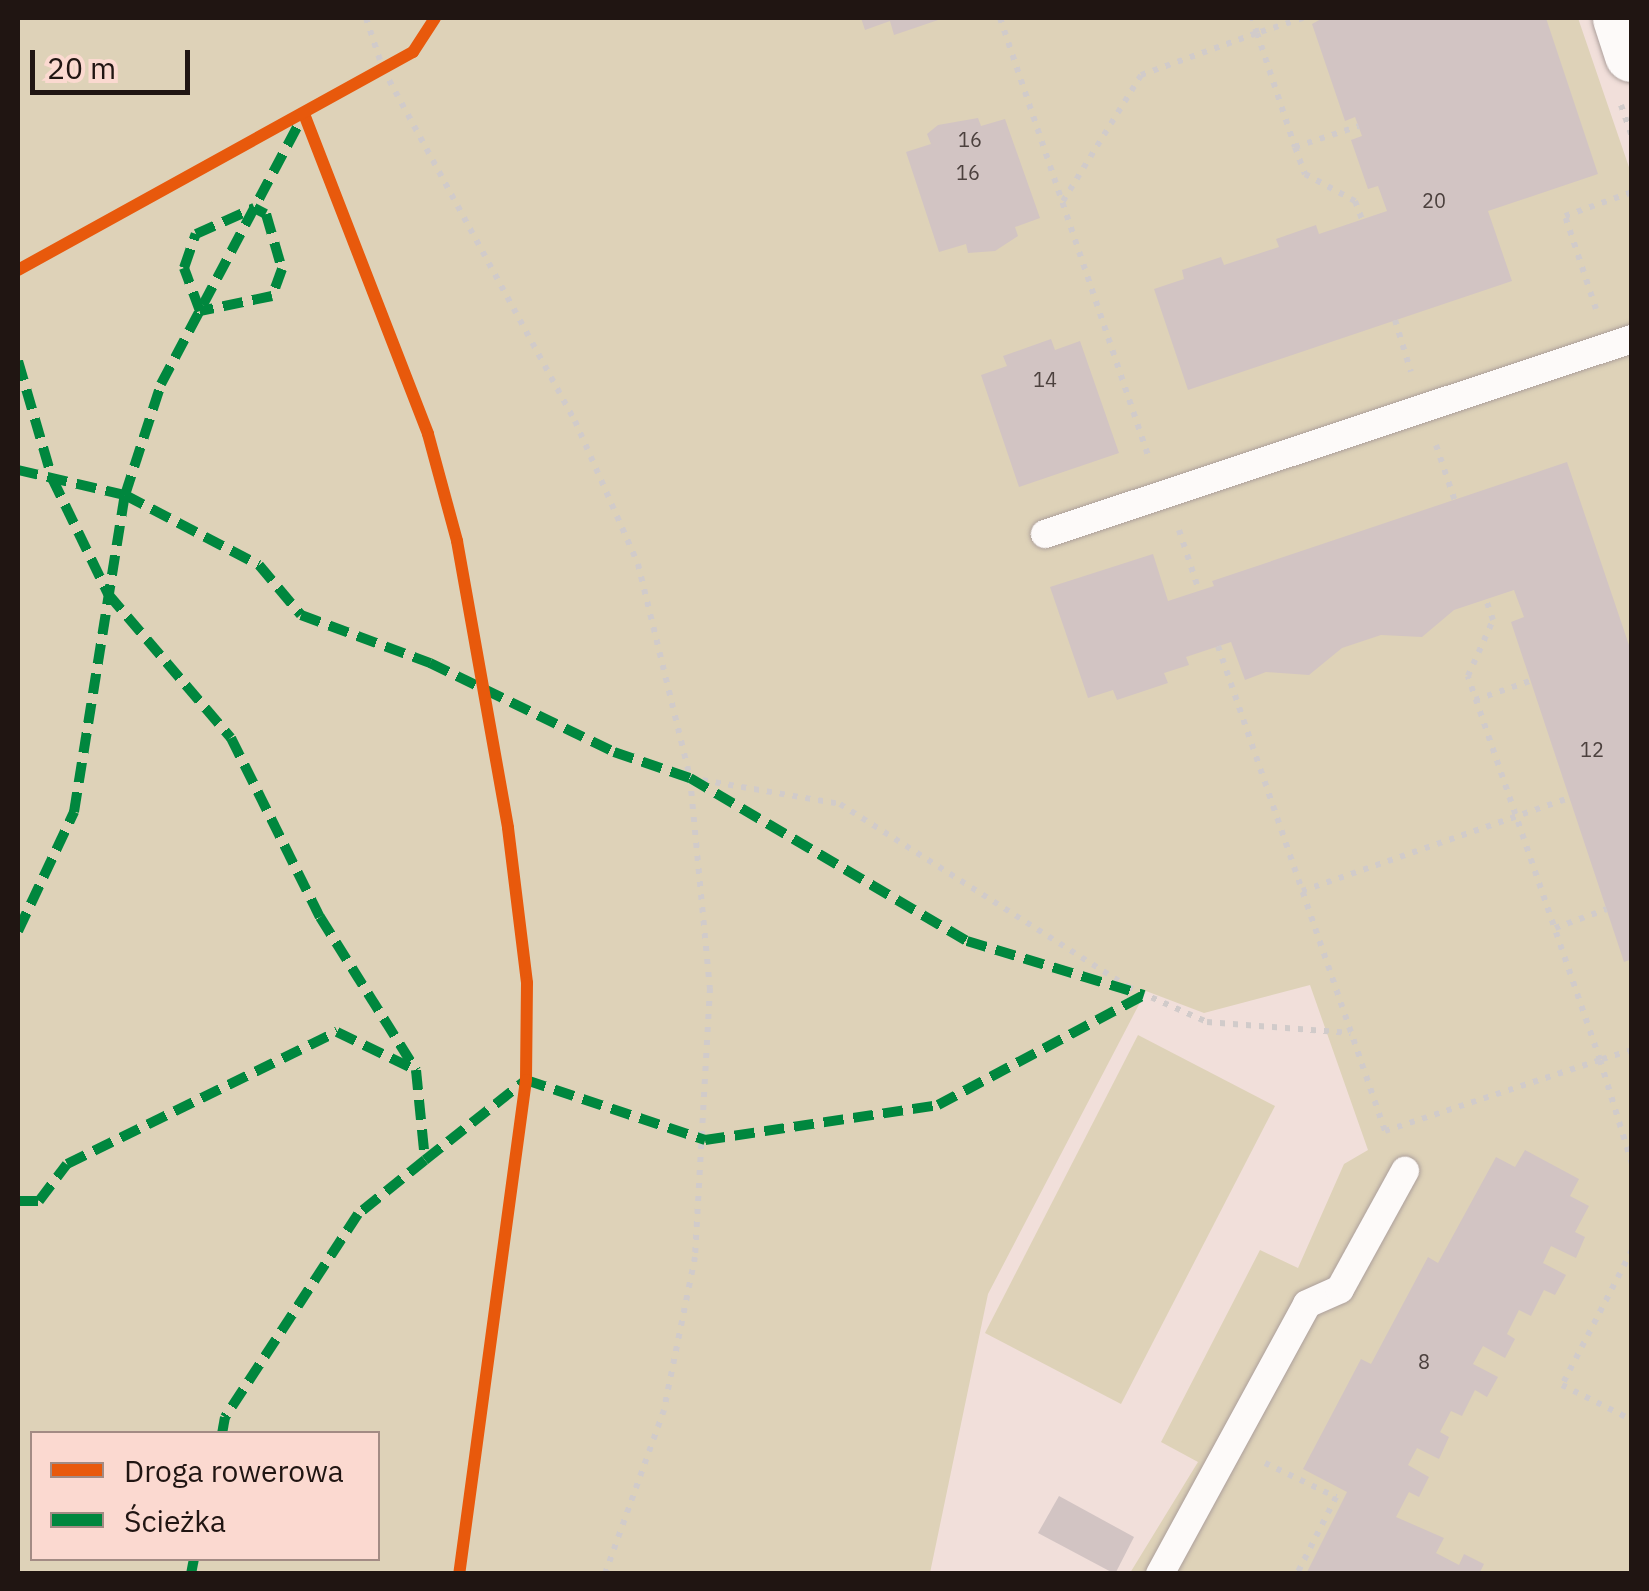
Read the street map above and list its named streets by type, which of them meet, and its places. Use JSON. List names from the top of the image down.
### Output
{
  "house_numbers": [
    "16",
    "16",
    "20",
    "14",
    "12",
    "8"
  ],
  "legend": ["Droga rowerowa", "Ścieżka"],
  "scale_bar": "20 m"
}
